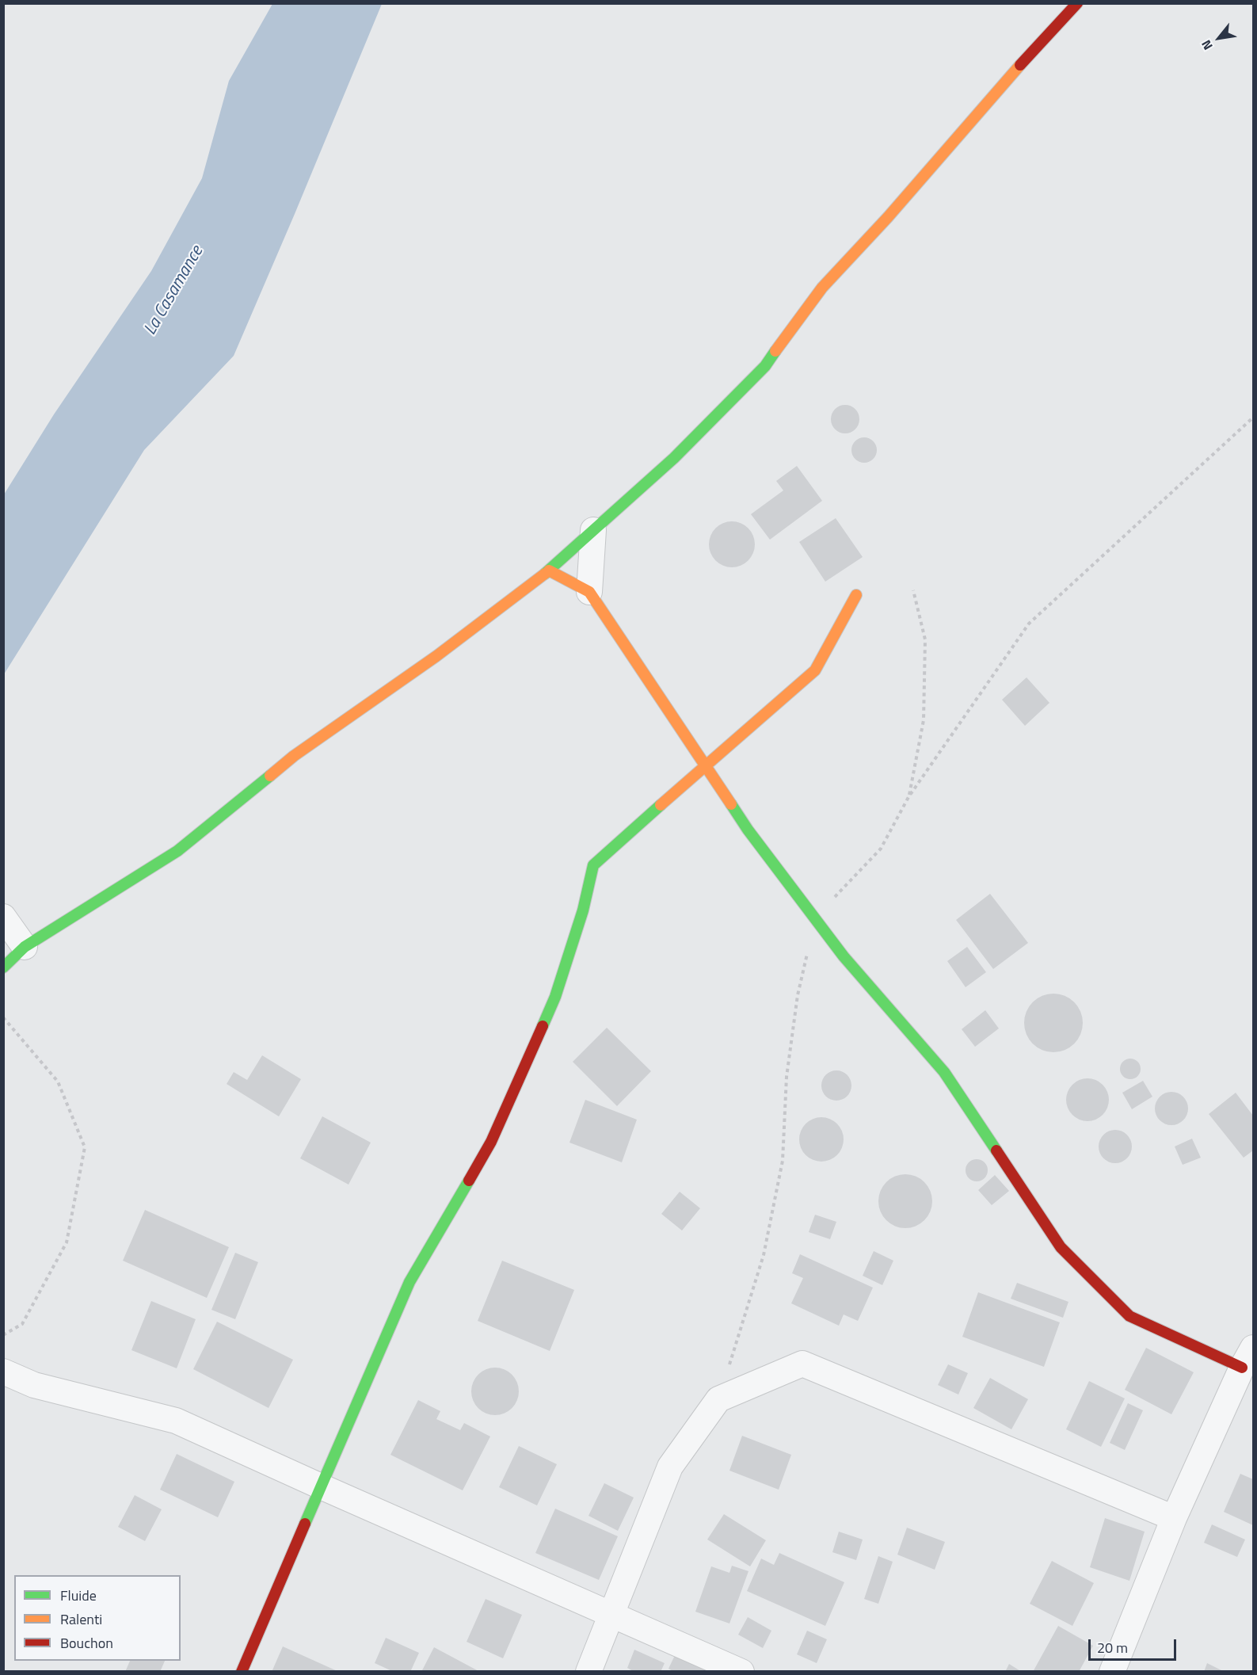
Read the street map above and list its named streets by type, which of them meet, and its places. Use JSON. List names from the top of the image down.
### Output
{
  "water": ["La Casamance"],
  "legend": ["Fluide", "Ralenti", "Bouchon"],
  "scale_bar": "20 m",
  "north": "bottom left"
}
